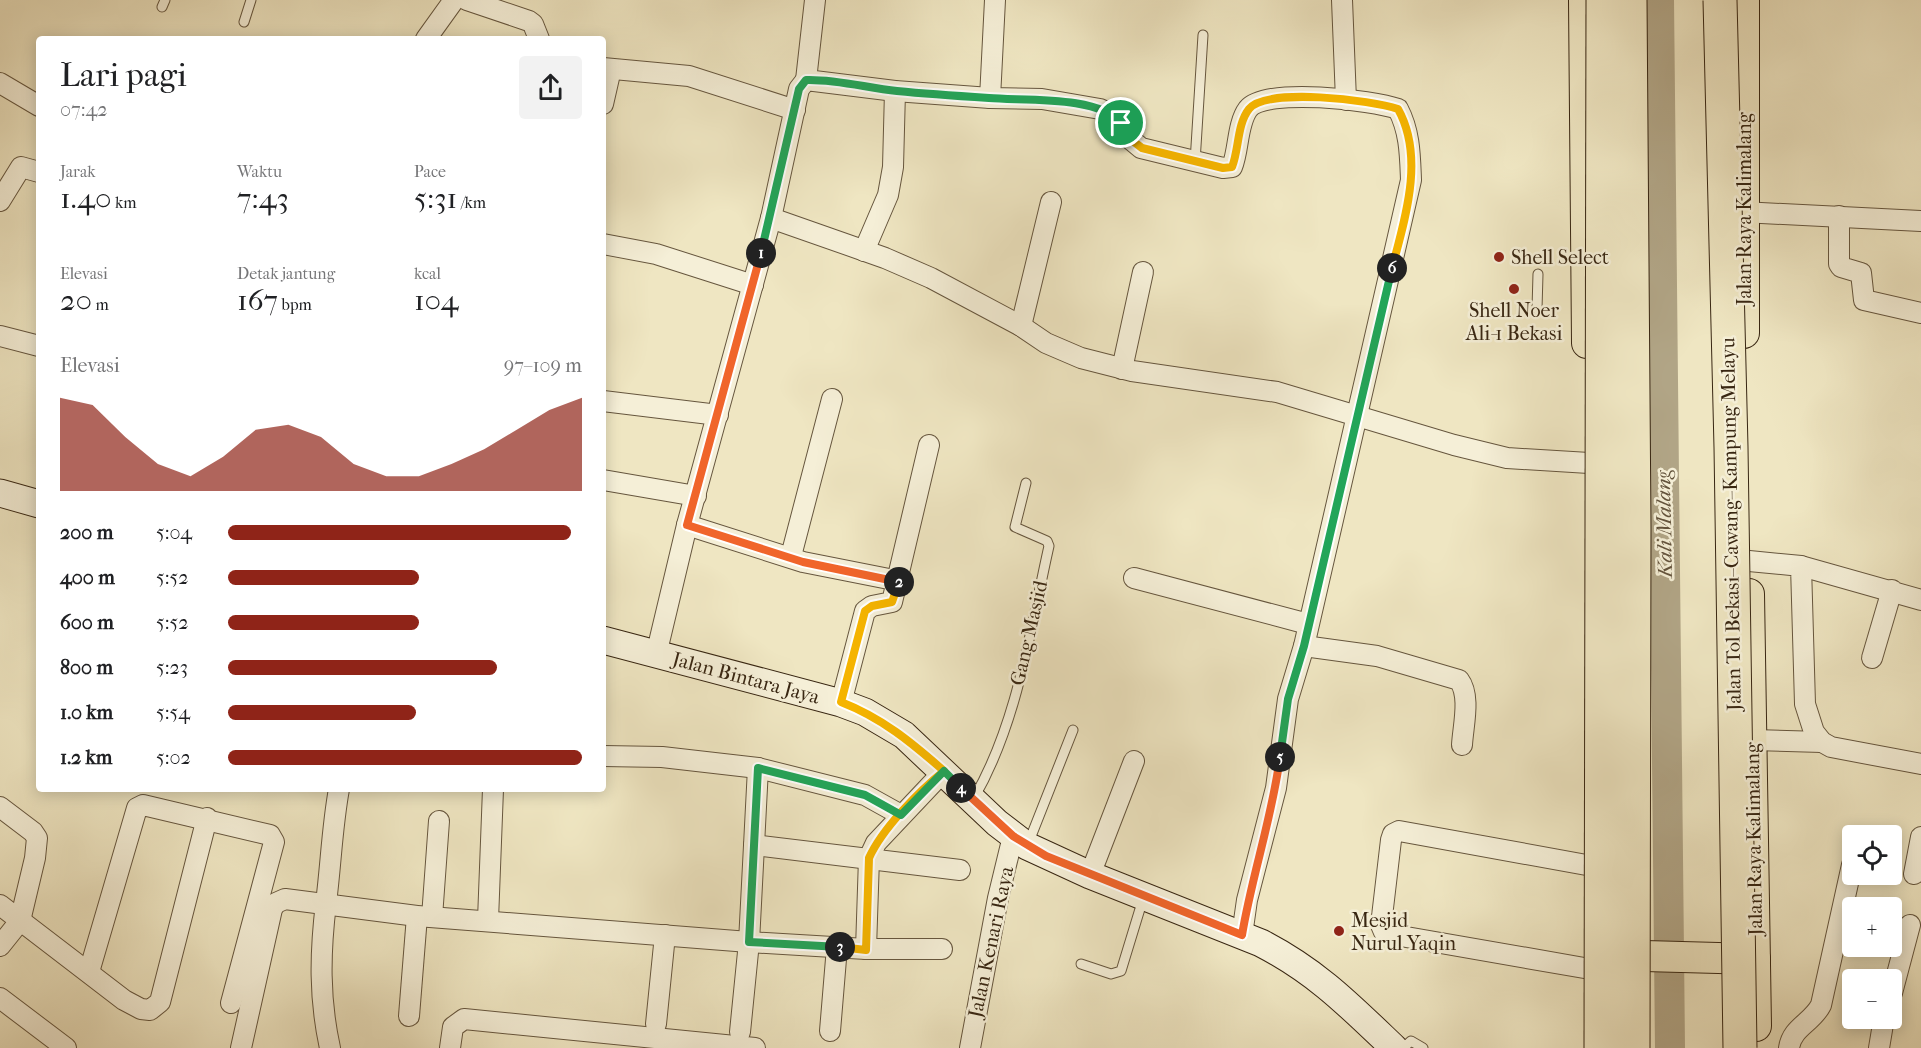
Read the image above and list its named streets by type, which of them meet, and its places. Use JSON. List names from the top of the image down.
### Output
{
  "streets": {
    "highway": ["Jalan Tol Bekasi–Cawang–Kampung Melayu"],
    "main road": ["Jalan Raya Kalimalang"],
    "street": ["Jalan Bintara Jaya", "Jalan Kenari Raya"],
    "lane": ["Gang Masjid"]
  },
  "crossings": [
    ["Gang Masjid", "Jalan Bintara Jaya"],
    ["Jalan Bintara Jaya", "Jalan Kenari Raya"]
  ],
  "water": ["Kali Malang"],
  "places": ["Shell Select", "Shell Noer Ali-1 Bekasi", "Mesjid Nurul Yaqin"],
  "page": {
    "heading": ["Lari pagi", "07:42"],
    "stats": [
      ["Jarak", "1.40 km"],
      ["Waktu", "7:43"],
      ["Pace", "5:31 /km"],
      ["Elevasi", "20 m"],
      ["Detak jantung", "167 bpm"],
      ["kcal", "104"]
    ],
    "pins": [
      "1",
      "6",
      "2",
      "5",
      "4",
      "3"
    ],
    "chart": ["Elevasi", "97–109 m"],
    "list": [
      {
        "name": "200 m",
        "note": "5:04"
      },
      {
        "name": "400 m",
        "note": "5:52"
      },
      {
        "name": "600 m",
        "note": "5:52"
      },
      {
        "name": "800 m",
        "note": "5:23"
      },
      {
        "name": "1.0 km",
        "note": "5:54"
      },
      {
        "name": "1.2 km",
        "note": "5:02"
      }
    ],
    "map_buttons": ["+", "−"]
  }
}
